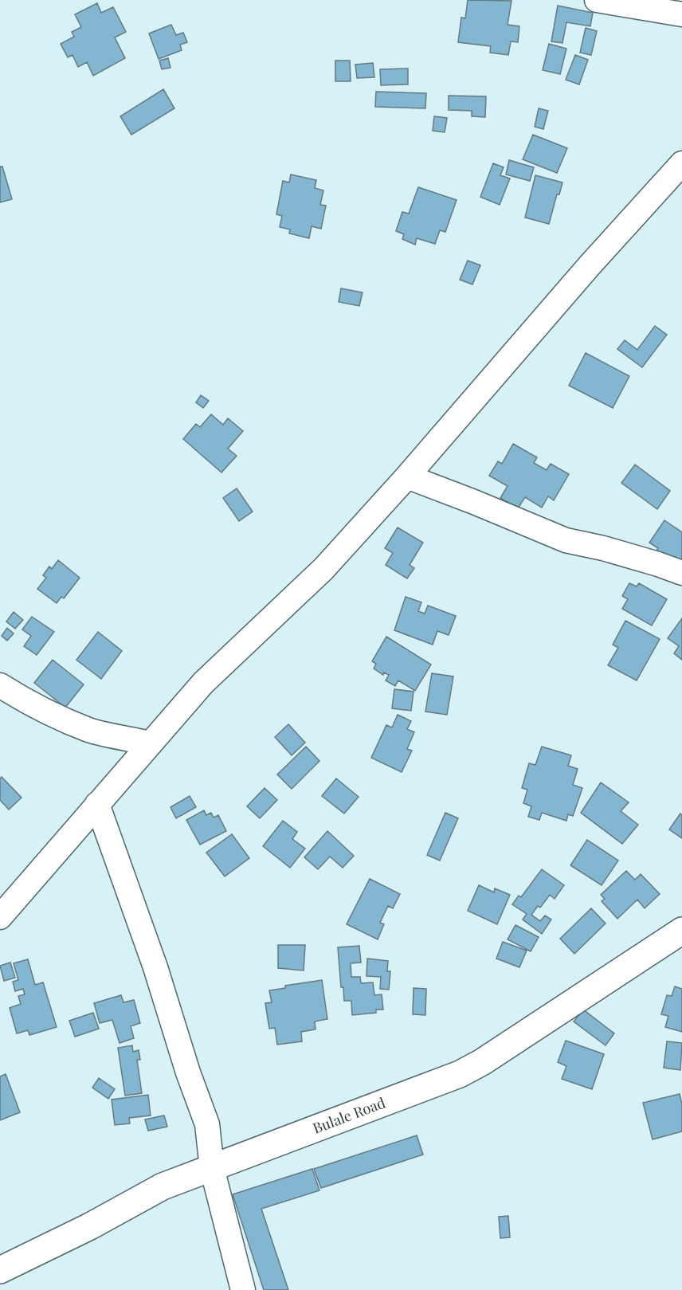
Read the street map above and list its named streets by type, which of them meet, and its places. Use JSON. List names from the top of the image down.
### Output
{
  "streets": {
    "street": ["Bulale Road"]
  }
}
